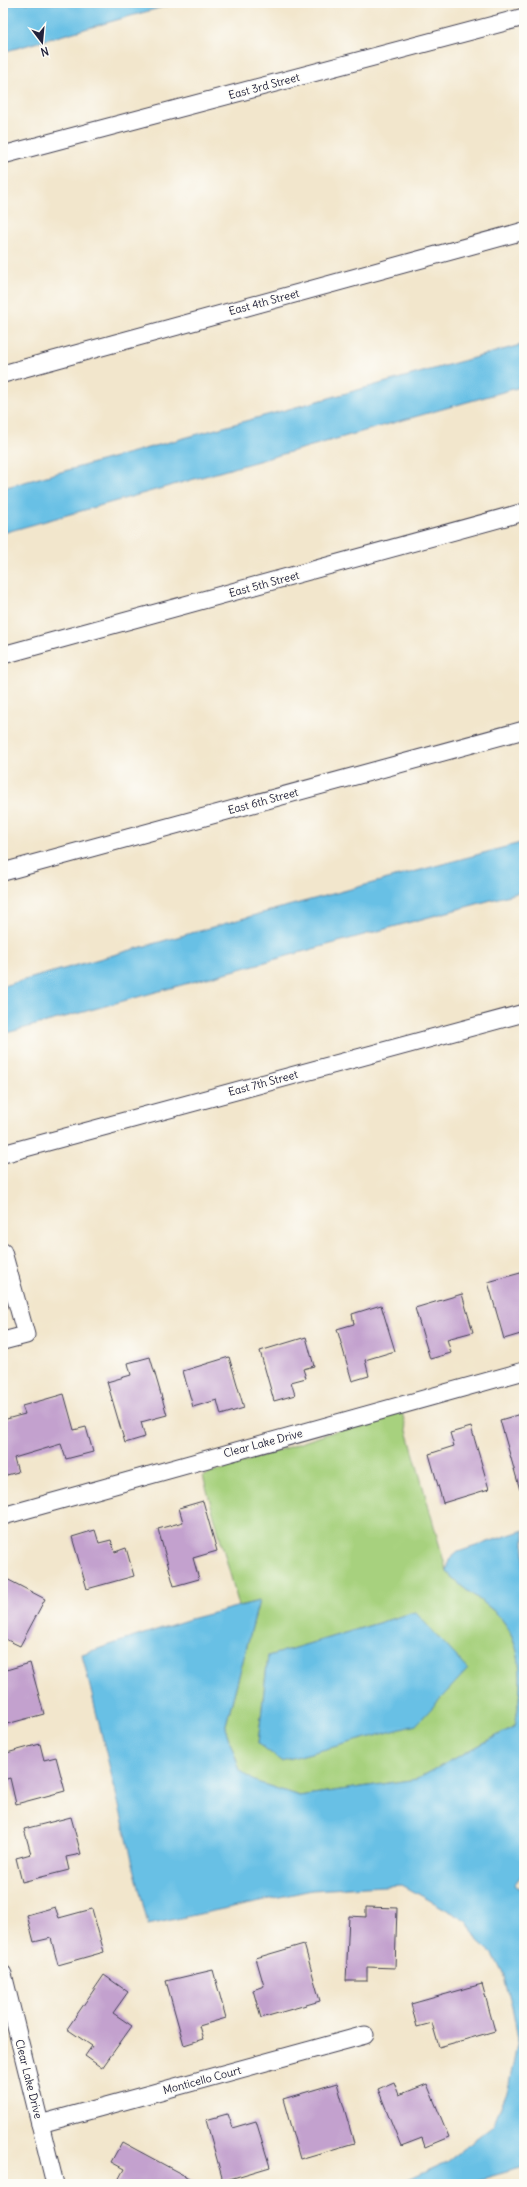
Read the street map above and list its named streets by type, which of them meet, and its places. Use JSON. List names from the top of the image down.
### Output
{
  "streets": {
    "street": [
      "East 3rd Street",
      "East 4th Street",
      "East 5th Street",
      "East 6th Street",
      "East 7th Street",
      "Clear Lake Drive",
      "Monticello Court"
    ]
  },
  "crossings": [
    ["Clear Lake Drive", "Monticello Court"]
  ],
  "north": "bottom"
}
